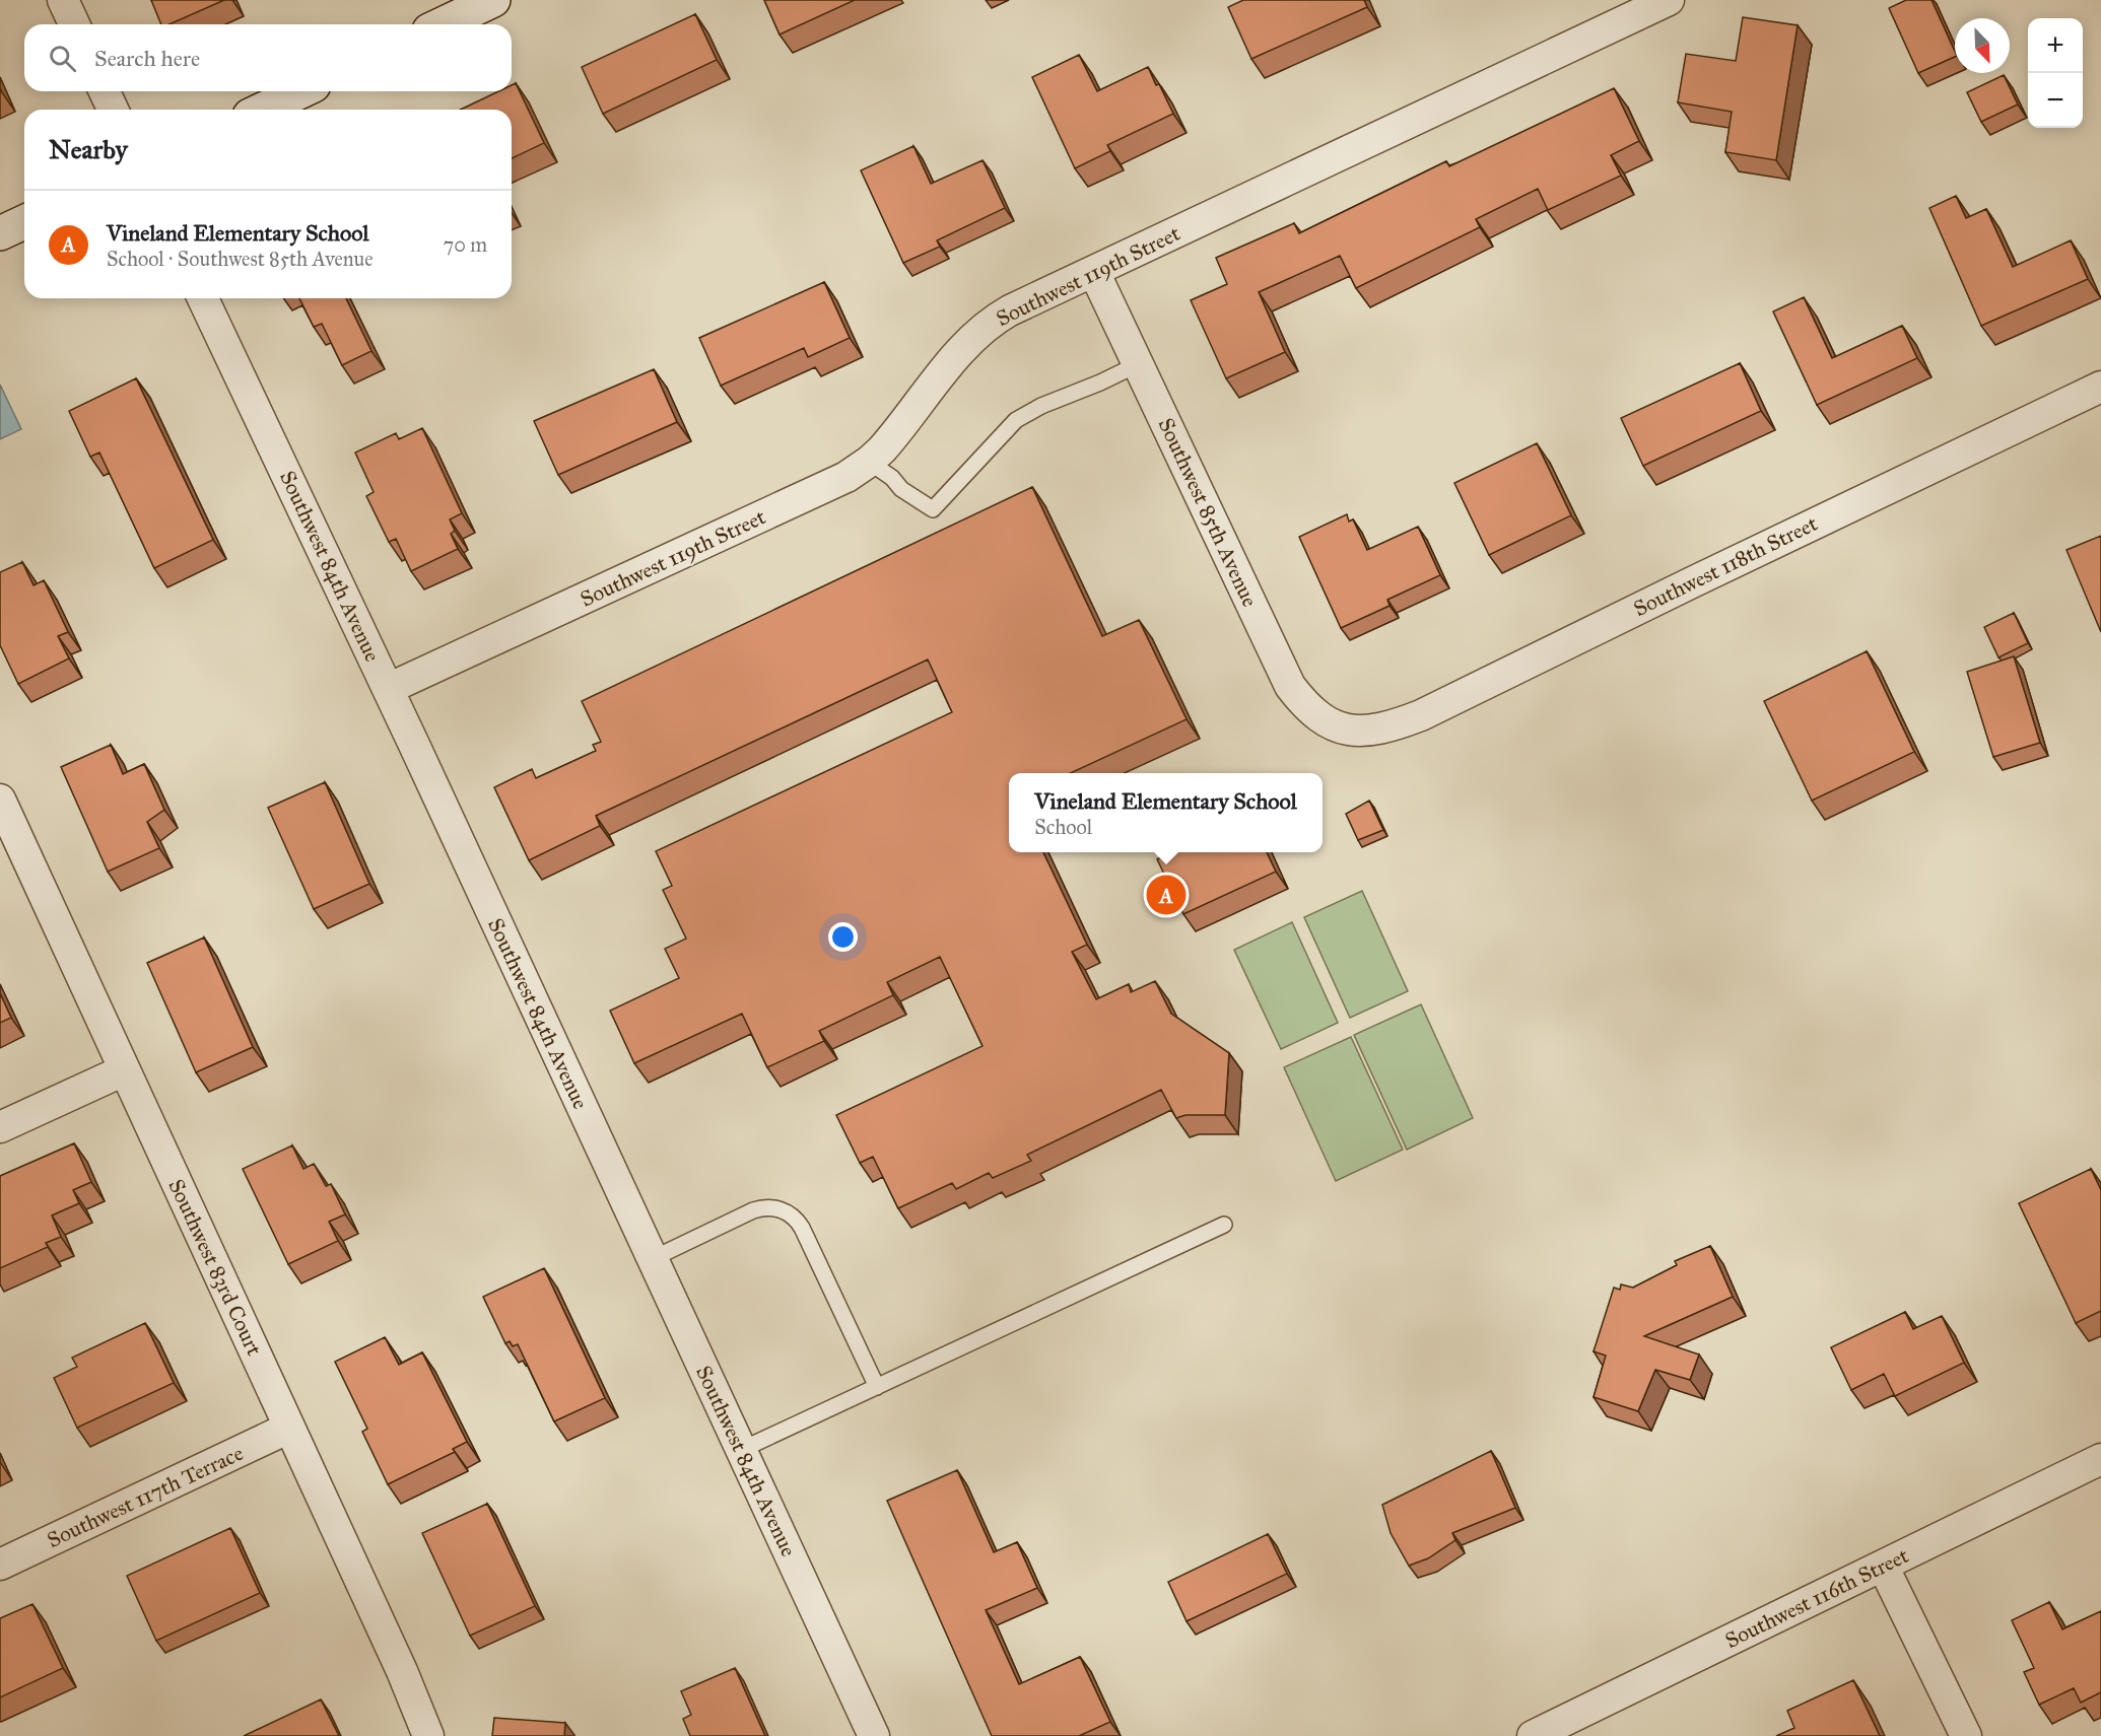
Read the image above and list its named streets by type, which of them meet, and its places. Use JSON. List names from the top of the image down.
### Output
{
  "streets": {
    "street": [
      "Southwest 119th Street",
      "Southwest 85th Avenue",
      "Southwest 84th Avenue",
      "Southwest 118th Street",
      "Southwest 83rd Court",
      "Southwest 117th Terrace",
      "Southwest 116th Street"
    ]
  },
  "crossings": [
    ["Southwest 119th Street", "Southwest 85th Avenue"],
    ["Southwest 119th Street", "Southwest 84th Avenue"],
    ["Southwest 85th Avenue", "Southwest 118th Street"],
    ["Southwest 83rd Court", "Southwest 117th Terrace"]
  ],
  "north": "bottom right",
  "page": {
    "map_buttons": ["+", "−"],
    "search": "Search here",
    "heading": "Nearby",
    "list": [
      {
        "mark": "A",
        "name": "Vineland Elementary School",
        "note": "School · Southwest 85th Avenue",
        "value": "70 m"
      }
    ],
    "popup": ["Vineland Elementary School", "School"],
    "pins": "A"
  }
}
